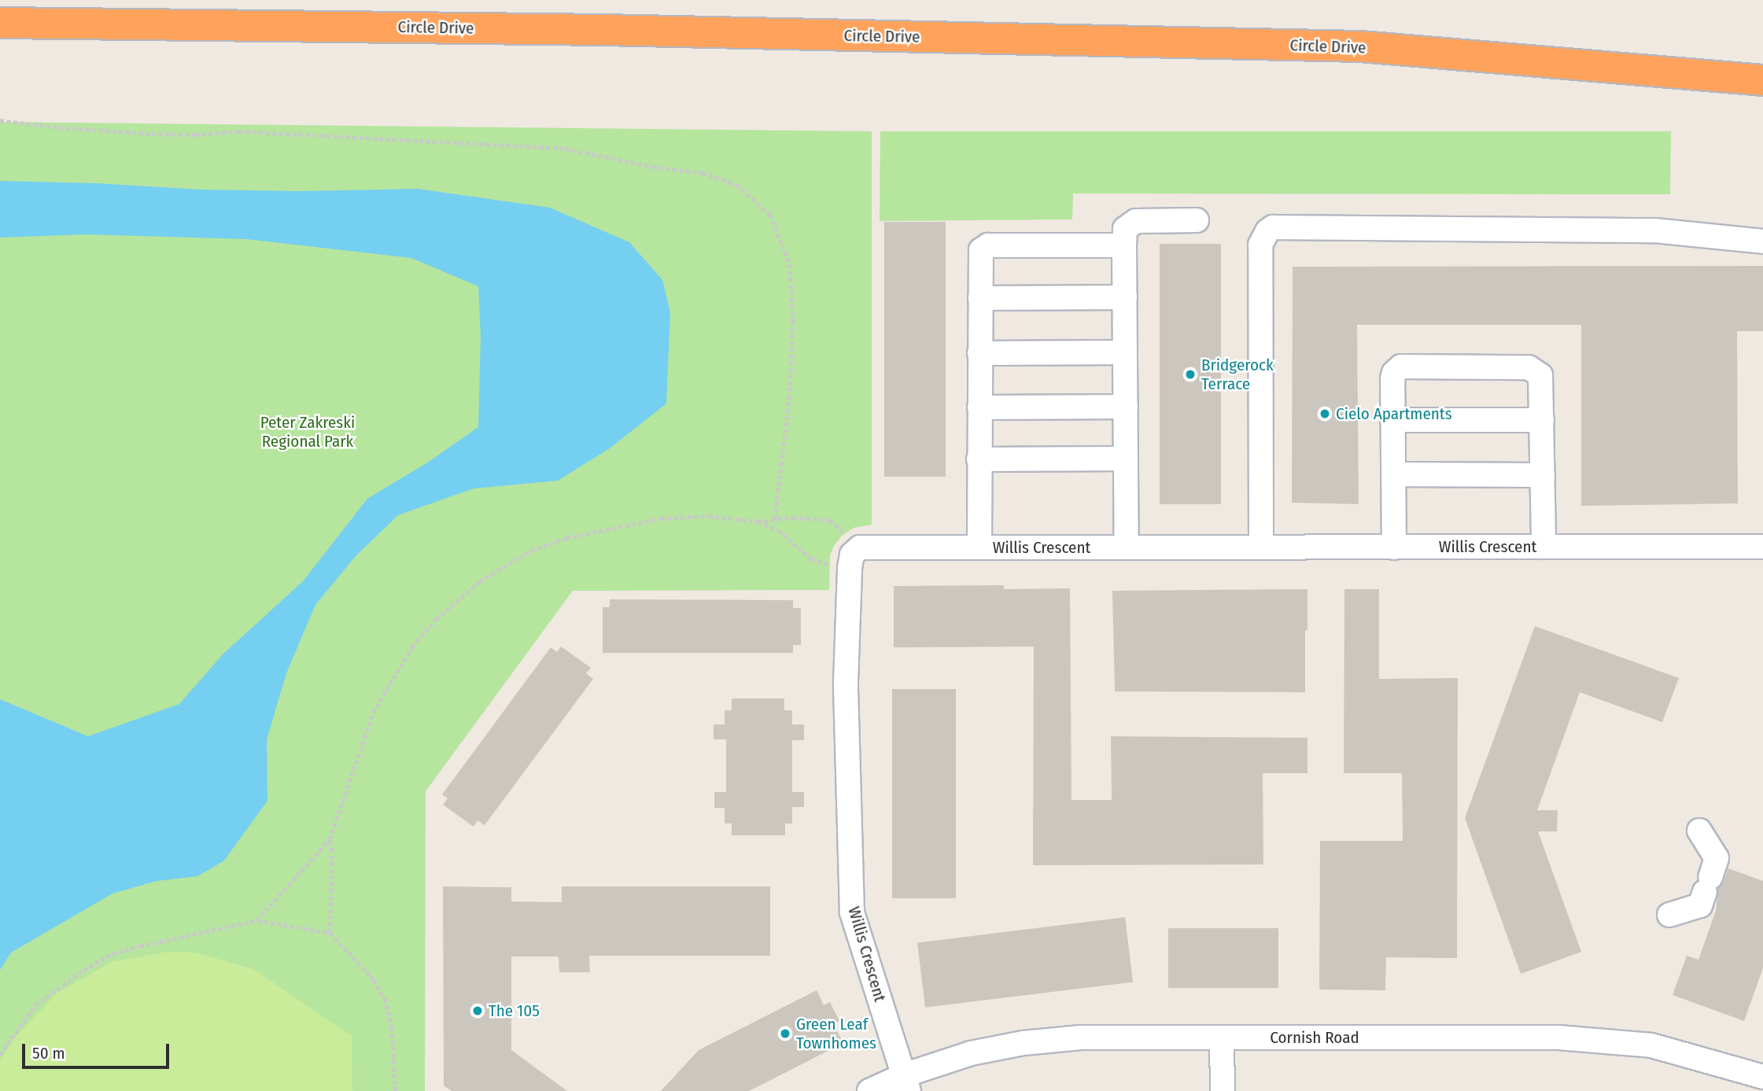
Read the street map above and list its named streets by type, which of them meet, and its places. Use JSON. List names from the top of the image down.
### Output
{
  "streets": {
    "highway": ["Circle Drive"],
    "street": ["Willis Crescent", "Cornish Road"]
  },
  "crossings": [
    ["Willis Crescent", "Cornish Road"]
  ],
  "parks": ["Peter Zakreski Regional Park"],
  "places": [
    "Bridgerock Terrace",
    "Cielo Apartments",
    "The 105",
    "Green Leaf Townhomes"
  ],
  "scale_bar": "50 m"
}
